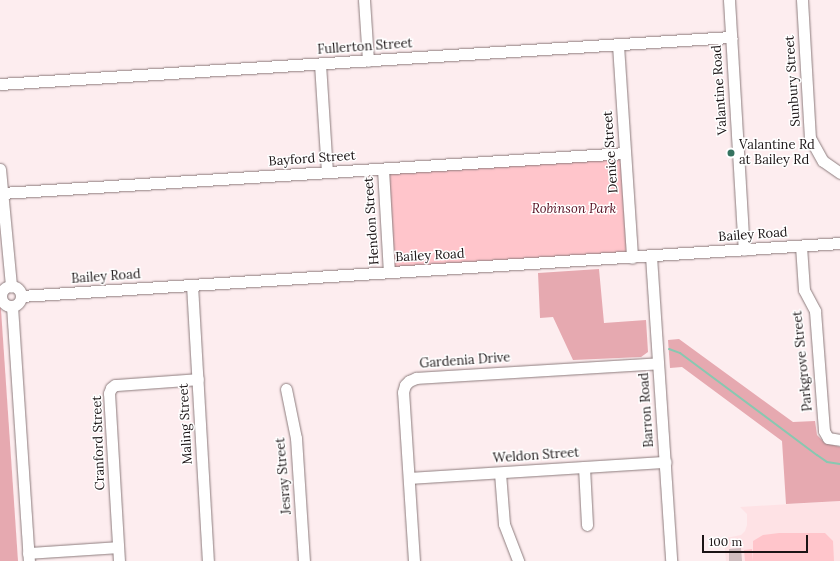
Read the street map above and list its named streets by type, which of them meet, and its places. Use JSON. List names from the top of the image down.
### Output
{
  "streets": {
    "street": [
      "Fullerton Street",
      "Sunbury Street",
      "Valantine Road",
      "Denice Street",
      "Bayford Street",
      "Hendon Street",
      "Bailey Road",
      "Gardenia Drive",
      "Parkgrove Street",
      "Barron Road",
      "Maling Street",
      "Cranford Street",
      "Weldon Street",
      "Jesray Street"
    ]
  },
  "crossings": [
    ["Fullerton Street", "Valantine Road"],
    ["Fullerton Street", "Denice Street"],
    ["Valantine Road", "Bailey Road"],
    ["Denice Street", "Bayford Street"],
    ["Denice Street", "Bailey Road"],
    ["Bayford Street", "Hendon Street"],
    ["Hendon Street", "Bailey Road"],
    ["Bailey Road", "Parkgrove Street"],
    ["Bailey Road", "Barron Road"],
    ["Bailey Road", "Maling Street"],
    ["Gardenia Drive", "Barron Road"],
    ["Gardenia Drive", "Weldon Street"],
    ["Barron Road", "Weldon Street"],
    ["Maling Street", "Cranford Street"]
  ],
  "parks": ["Robinson Park"],
  "places": ["Valantine Rd at Bailey Rd"],
  "scale_bar": "100 m"
}
